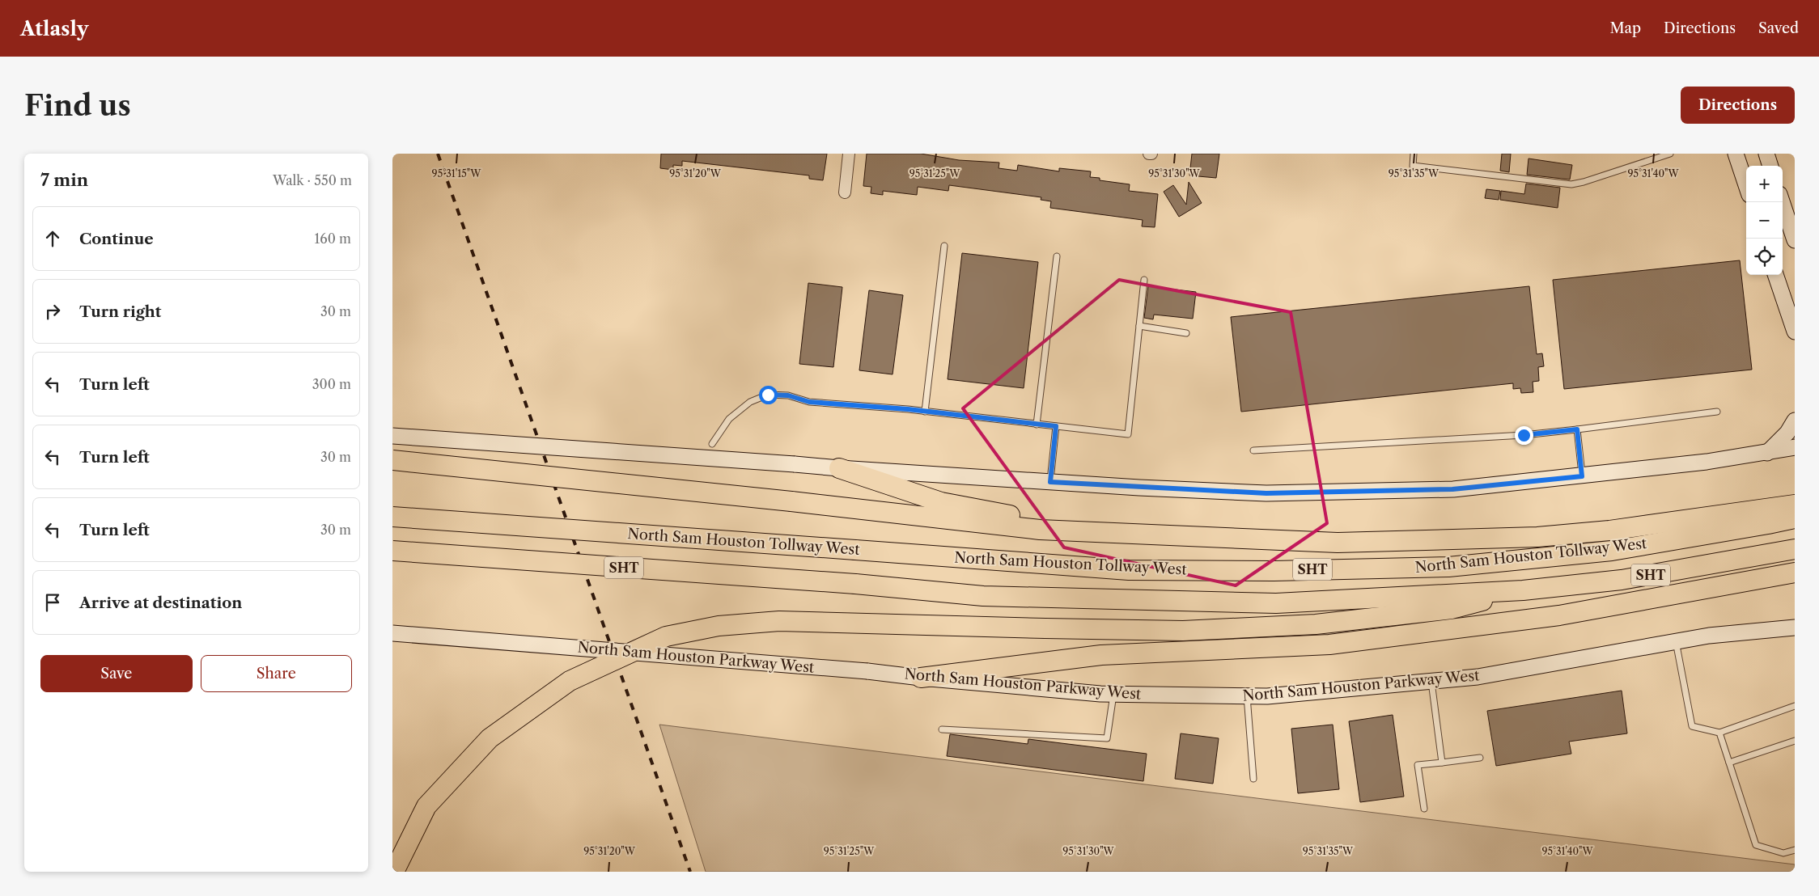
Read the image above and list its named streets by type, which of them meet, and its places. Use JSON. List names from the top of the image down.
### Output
{
  "streets": {
    "highway": ["North Sam Houston Tollway West", "SHT"],
    "main road": ["North Sam Houston Parkway West"]
  },
  "page": {
    "header": "Atlasly",
    "nav": ["Map", "Directions", "Saved"],
    "buttons": [
      "Directions",
      ["Save", "Share"]
    ],
    "title": "Find us",
    "heading": ["7 min", "Walk · 550 m"],
    "map_buttons": ["+", "−"],
    "list": [
      ["Continue", "160 m"],
      ["Turn right", "30 m"],
      ["Turn left", "300 m"],
      ["Turn left", "30 m"],
      ["Turn left", "30 m"],
      "Arrive at destination"
    ]
  },
  "coordinates": [
    "95°31'15\"W",
    "95°31'20\"W",
    "95°31'25\"W",
    "95°31'30\"W",
    "95°31'35\"W",
    "95°31'40\"W"
  ]
}
